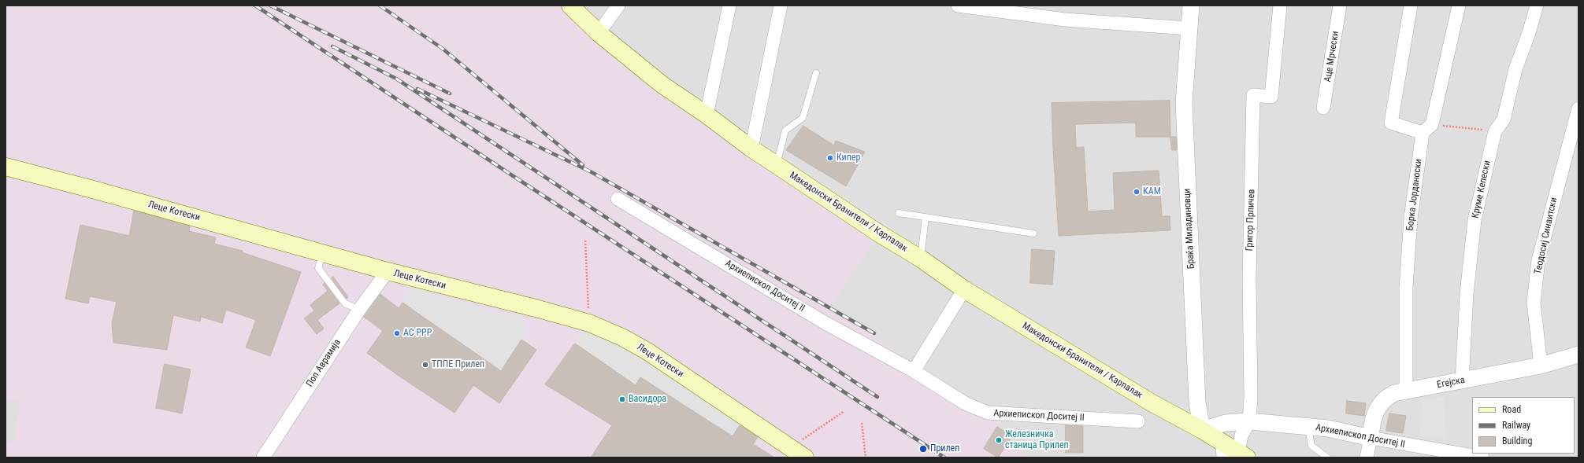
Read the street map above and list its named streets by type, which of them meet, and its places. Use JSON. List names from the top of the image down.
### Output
{
  "streets": {
    "main road": ["Леце Котески", "Македонски Бранители / Карпалак"],
    "street": [
      "Аце Мрчески",
      "Круме Кепески",
      "Борка Јорданоски",
      "Григор Прличев",
      "Браќа Миладиновци",
      "Теодосиј Синаитски",
      "Архиепископ Доситеј II",
      "Поп Аврамија",
      "Егејска"
    ]
  },
  "crossings": [
    ["Круме Кепески", "Егејска"],
    ["Борка Јорданоски", "Егејска"],
    ["Леце Котески", "Поп Аврамија"],
    ["Македонски Бранители / Карпалак", "Григор Прличев"],
    ["Македонски Бранители / Карпалак", "Браќа Миладиновци"],
    ["Македонски Бранители / Карпалак", "Архиепископ Доситеј II"],
    ["Григор Прличев", "Архиепископ Доситеј II"],
    ["Браќа Миладиновци", "Архиепископ Доситеј II"],
    ["Теодосиј Синаитски", "Егејска"],
    ["Архиепископ Доситеј II", "Егејска"]
  ],
  "places": [
    "Кипер",
    "КАМ",
    "АС РРР",
    "ТППЕ Прилеп",
    "Васидора",
    "Железничка станица Прилеп",
    "Прилеп"
  ],
  "legend": ["Road", "Railway", "Building"]
}
